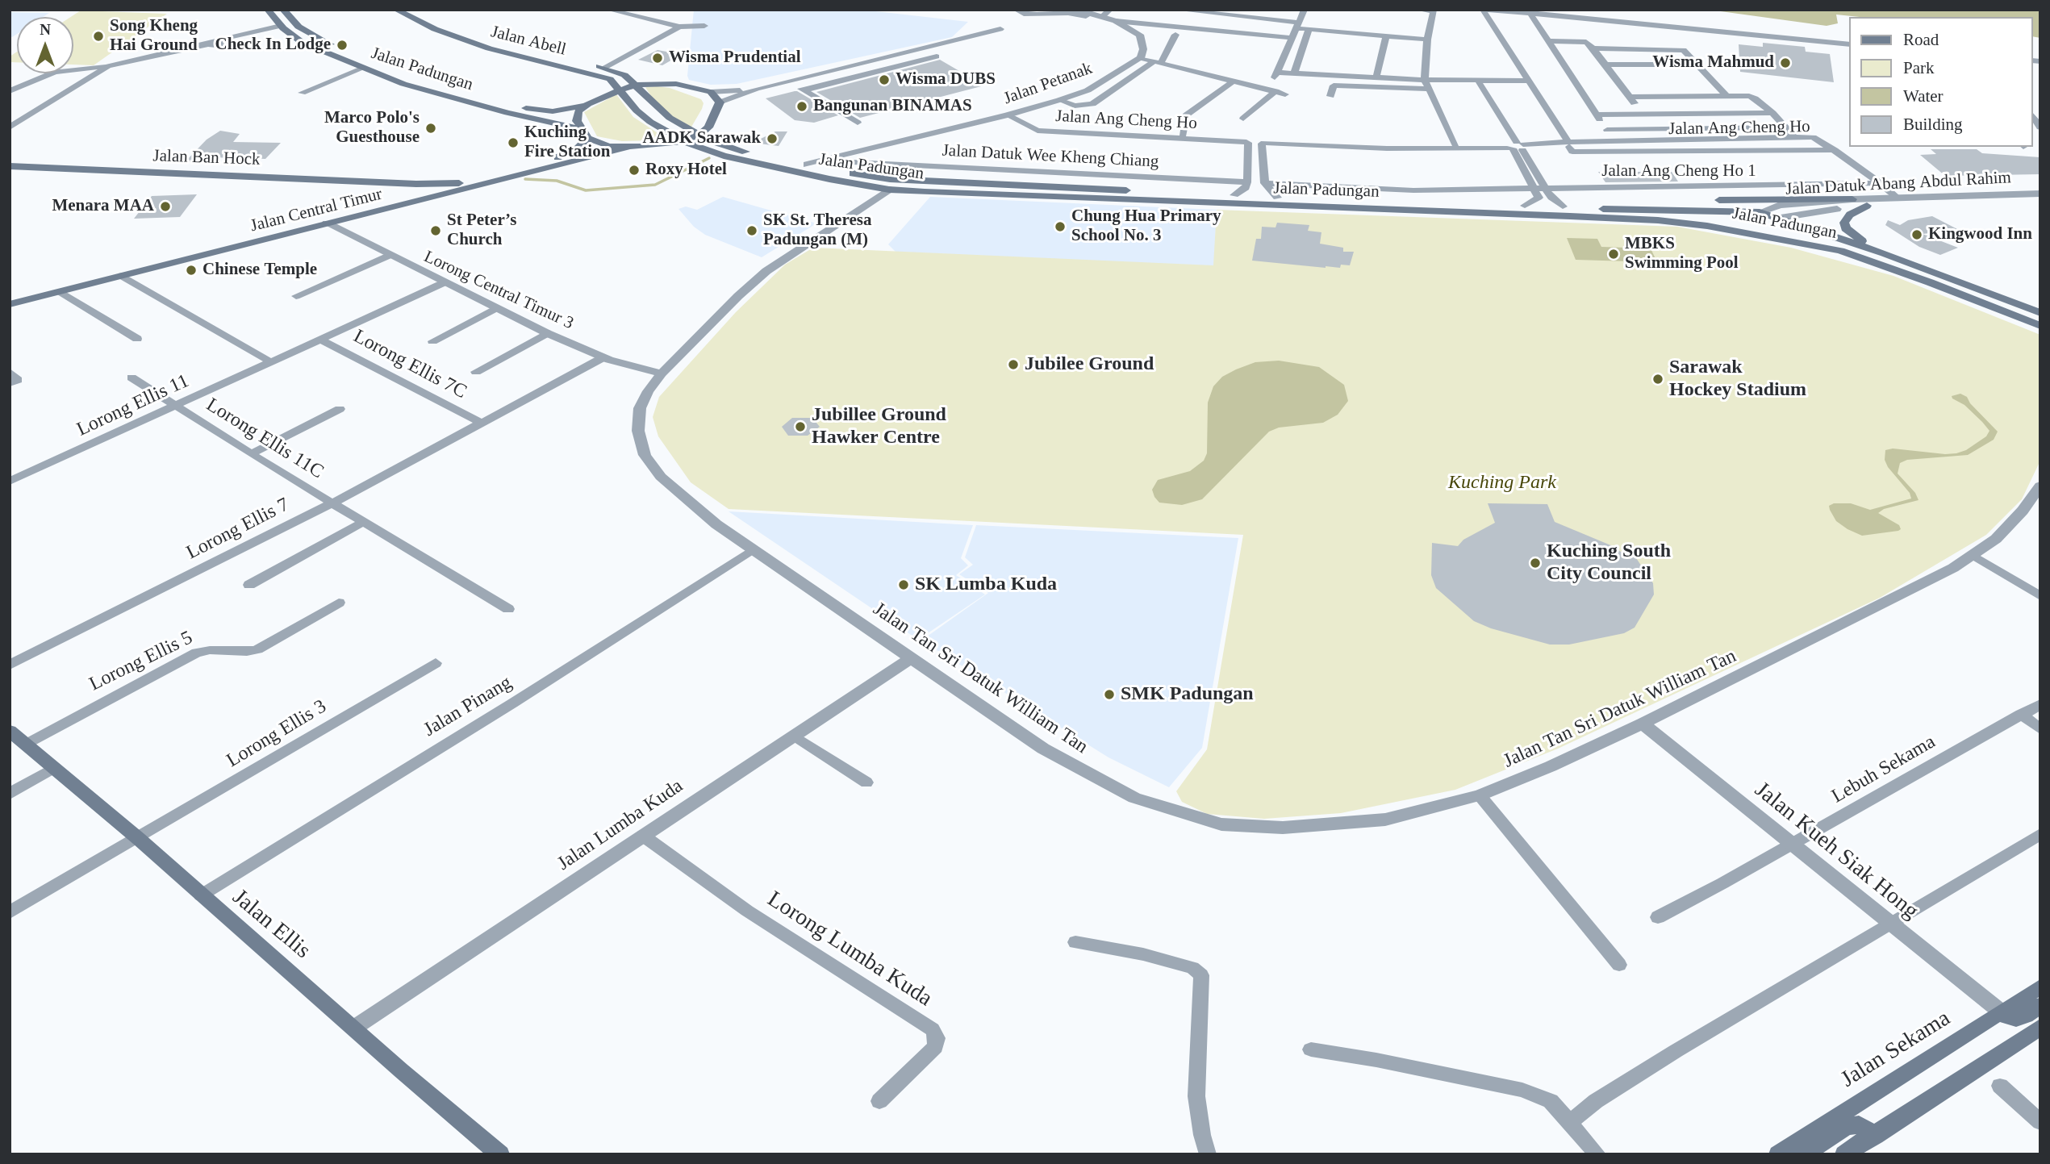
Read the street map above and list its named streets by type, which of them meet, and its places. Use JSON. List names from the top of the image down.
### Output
{
  "streets": {
    "main road": [
      "Jalan Abell",
      "Jalan Padungan",
      "Jalan Ban Hock",
      "Jalan Central Timur",
      "Jalan Ellis",
      "Jalan Sekama"
    ],
    "street": [
      "Jalan Petanak",
      "Jalan Ang Cheng Ho",
      "Jalan Datuk Wee Kheng Chiang",
      "Jalan Ang Cheng Ho 1",
      "Jalan Datuk Abang Abdul Rahim",
      "Lorong Central Timur 3",
      "Lorong Ellis 7C",
      "Lorong Ellis 11",
      "Lorong Ellis 11C",
      "Lorong Ellis 7",
      "Lorong Ellis 5",
      "Jalan Tan Sri Datuk William Tan",
      "Jalan Pinang",
      "Lorong Ellis 3",
      "Lebuh Sekama",
      "Jalan Lumba Kuda",
      "Jalan Kueh Siak Hong",
      "Lorong Lumba Kuda"
    ]
  },
  "crossings": [
    ["Jalan Abell", "Jalan Padungan"],
    ["Jalan Padungan", "Jalan Petanak"],
    ["Jalan Padungan", "Jalan Datuk Abang Abdul Rahim"],
    ["Jalan Padungan", "Jalan Tan Sri Datuk William Tan"],
    ["Jalan Petanak", "Jalan Ang Cheng Ho"],
    ["Jalan Petanak", "Jalan Datuk Wee Kheng Chiang"],
    ["Jalan Ban Hock", "Jalan Central Timur"],
    ["Jalan Central Timur", "Lorong Central Timur 3"],
    ["Lorong Central Timur 3", "Lorong Ellis 11"],
    ["Lorong Central Timur 3", "Lorong Ellis 7"],
    ["Lorong Central Timur 3", "Jalan Tan Sri Datuk William Tan"],
    ["Lorong Ellis 7C", "Lorong Ellis 11"],
    ["Lorong Ellis 7C", "Lorong Ellis 7"],
    ["Lorong Ellis 11", "Lorong Ellis 11C"],
    ["Lorong Ellis 11C", "Lorong Ellis 7"],
    ["Lorong Ellis 5", "Jalan Ellis"],
    ["Jalan Tan Sri Datuk William Tan", "Jalan Pinang"],
    ["Jalan Tan Sri Datuk William Tan", "Jalan Lumba Kuda"],
    ["Jalan Tan Sri Datuk William Tan", "Jalan Kueh Siak Hong"],
    ["Jalan Pinang", "Jalan Ellis"],
    ["Lorong Ellis 3", "Jalan Ellis"],
    ["Lebuh Sekama", "Jalan Kueh Siak Hong"],
    ["Jalan Lumba Kuda", "Jalan Ellis"],
    ["Jalan Lumba Kuda", "Lorong Lumba Kuda"],
    ["Jalan Kueh Siak Hong", "Jalan Sekama"]
  ],
  "parks": ["Kuching Park"],
  "places": [
    "Song Kheng Hai Ground",
    "Check In Lodge",
    "Wisma Prudential",
    "Wisma Mahmud",
    "Wisma DUBS",
    "Bangunan BINAMAS",
    "Marco Polo's Guesthouse",
    "AADK Sarawak",
    "Kuching Fire Station",
    "Roxy Hotel",
    "Menara MAA",
    "Chung Hua Primary School No. 3",
    "St Peter’s Church",
    "SK St. Theresa Padungan (M)",
    "Kingwood Inn",
    "MBKS Swimming Pool",
    "Chinese Temple",
    "Jubilee Ground",
    "Sarawak Hockey Stadium",
    "Jubillee Ground Hawker Centre",
    "Kuching South City Council",
    "SK Lumba Kuda",
    "SMK Padungan"
  ],
  "legend": [
    "Road",
    "Park",
    "Water",
    "Building"
  ],
  "north": "top"
}
